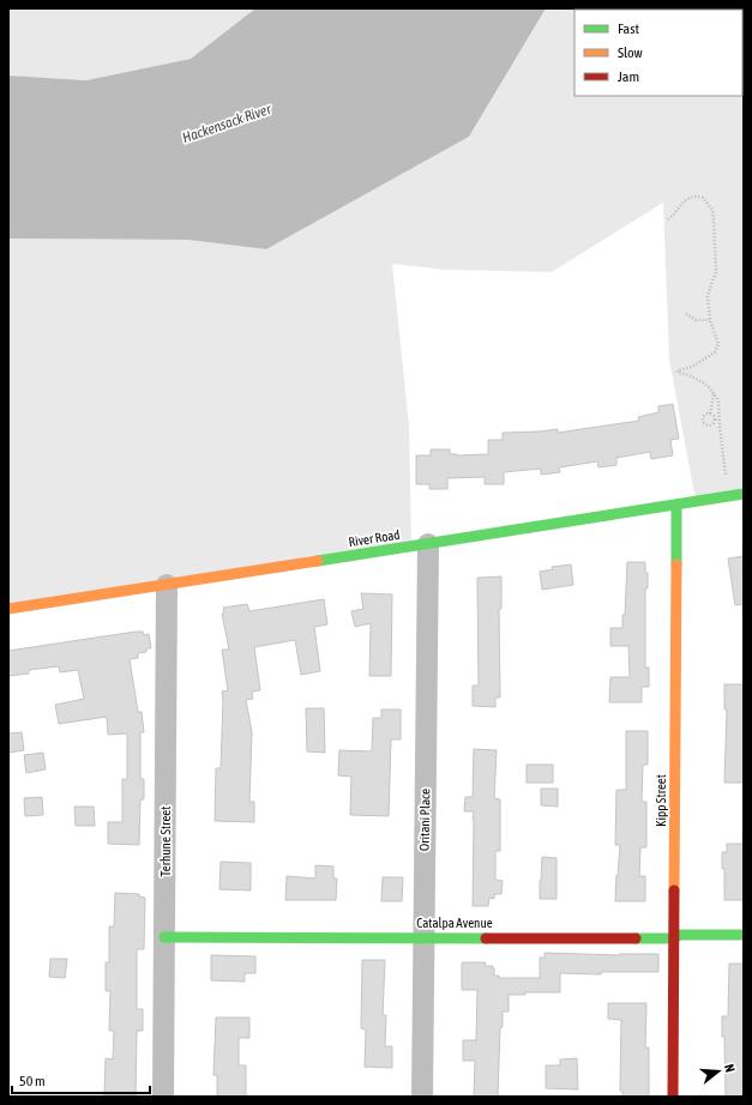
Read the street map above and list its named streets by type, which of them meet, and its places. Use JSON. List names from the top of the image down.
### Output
{
  "streets": {
    "street": [
      "River Road",
      "Kipp Street",
      "Oritani Place",
      "Terhune Street",
      "Catalpa Avenue"
    ]
  },
  "crossings": [
    ["River Road", "Kipp Street"],
    ["River Road", "Oritani Place"],
    ["River Road", "Terhune Street"],
    ["Kipp Street", "Catalpa Avenue"],
    ["Oritani Place", "Catalpa Avenue"],
    ["Terhune Street", "Catalpa Avenue"]
  ],
  "water": ["Hackensack River"],
  "legend": ["Fast", "Slow", "Jam"],
  "scale_bar": "50 m",
  "north": "right"
}
